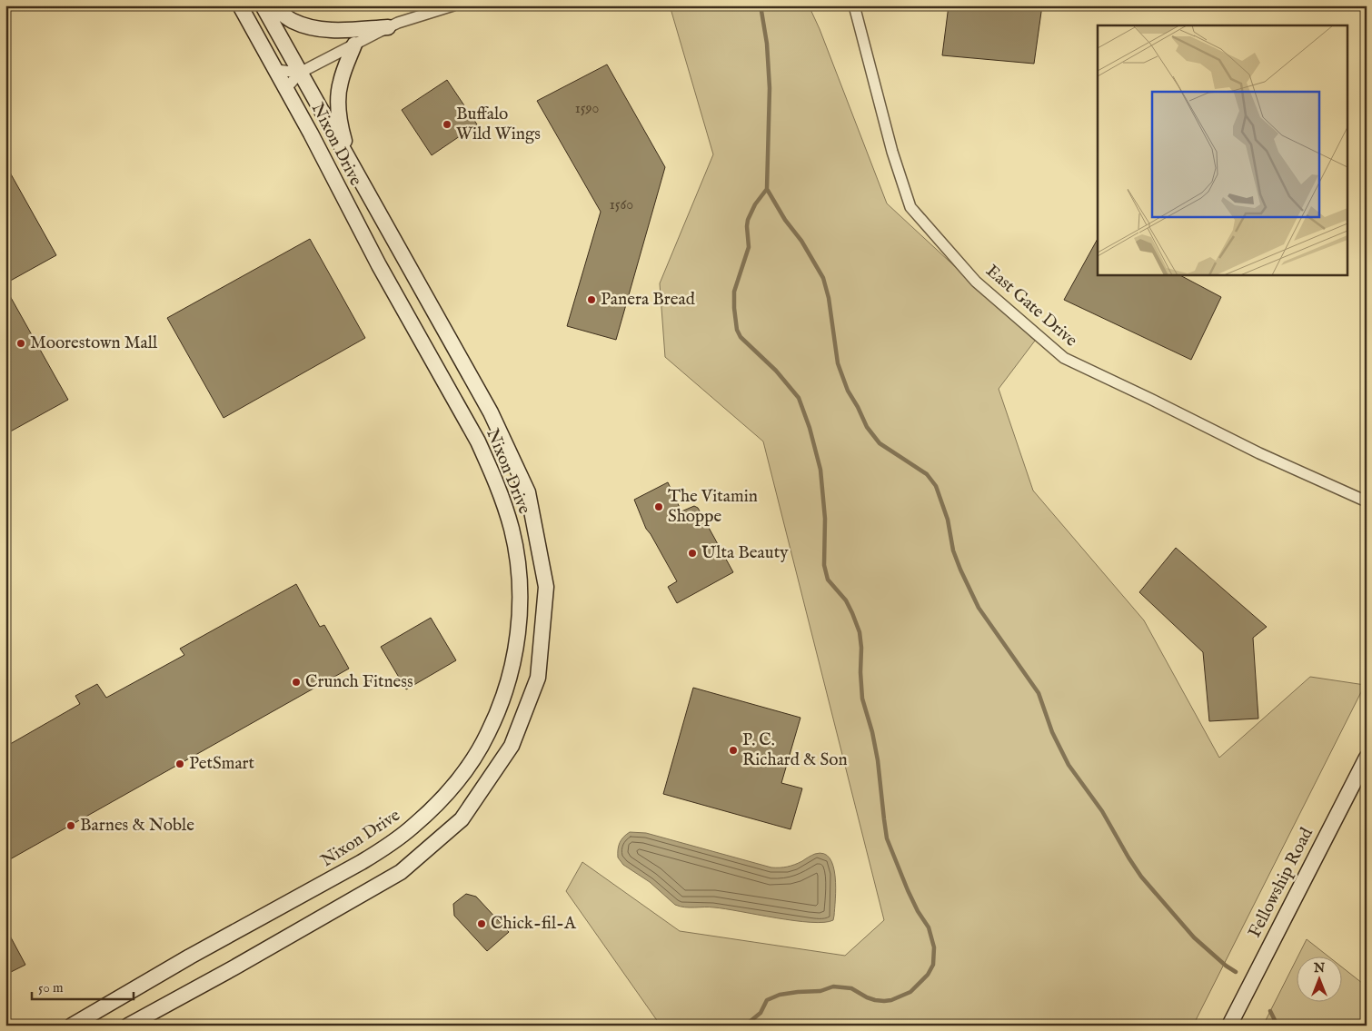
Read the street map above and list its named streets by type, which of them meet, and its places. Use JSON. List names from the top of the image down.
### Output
{
  "streets": {
    "street": ["Nixon Drive", "East Gate Drive", "Fellowship Road"]
  },
  "places": [
    "Buffalo Wild Wings",
    "Panera Bread",
    "Moorestown Mall",
    "The Vitamin Shoppe",
    "Ulta Beauty",
    "Crunch Fitness",
    "P. C. Richard & Son",
    "PetSmart",
    "Barnes & Noble",
    "Chick-fil-A"
  ],
  "house_numbers": ["1590", "1560"],
  "scale_bar": "50 m",
  "north": "top"
}
